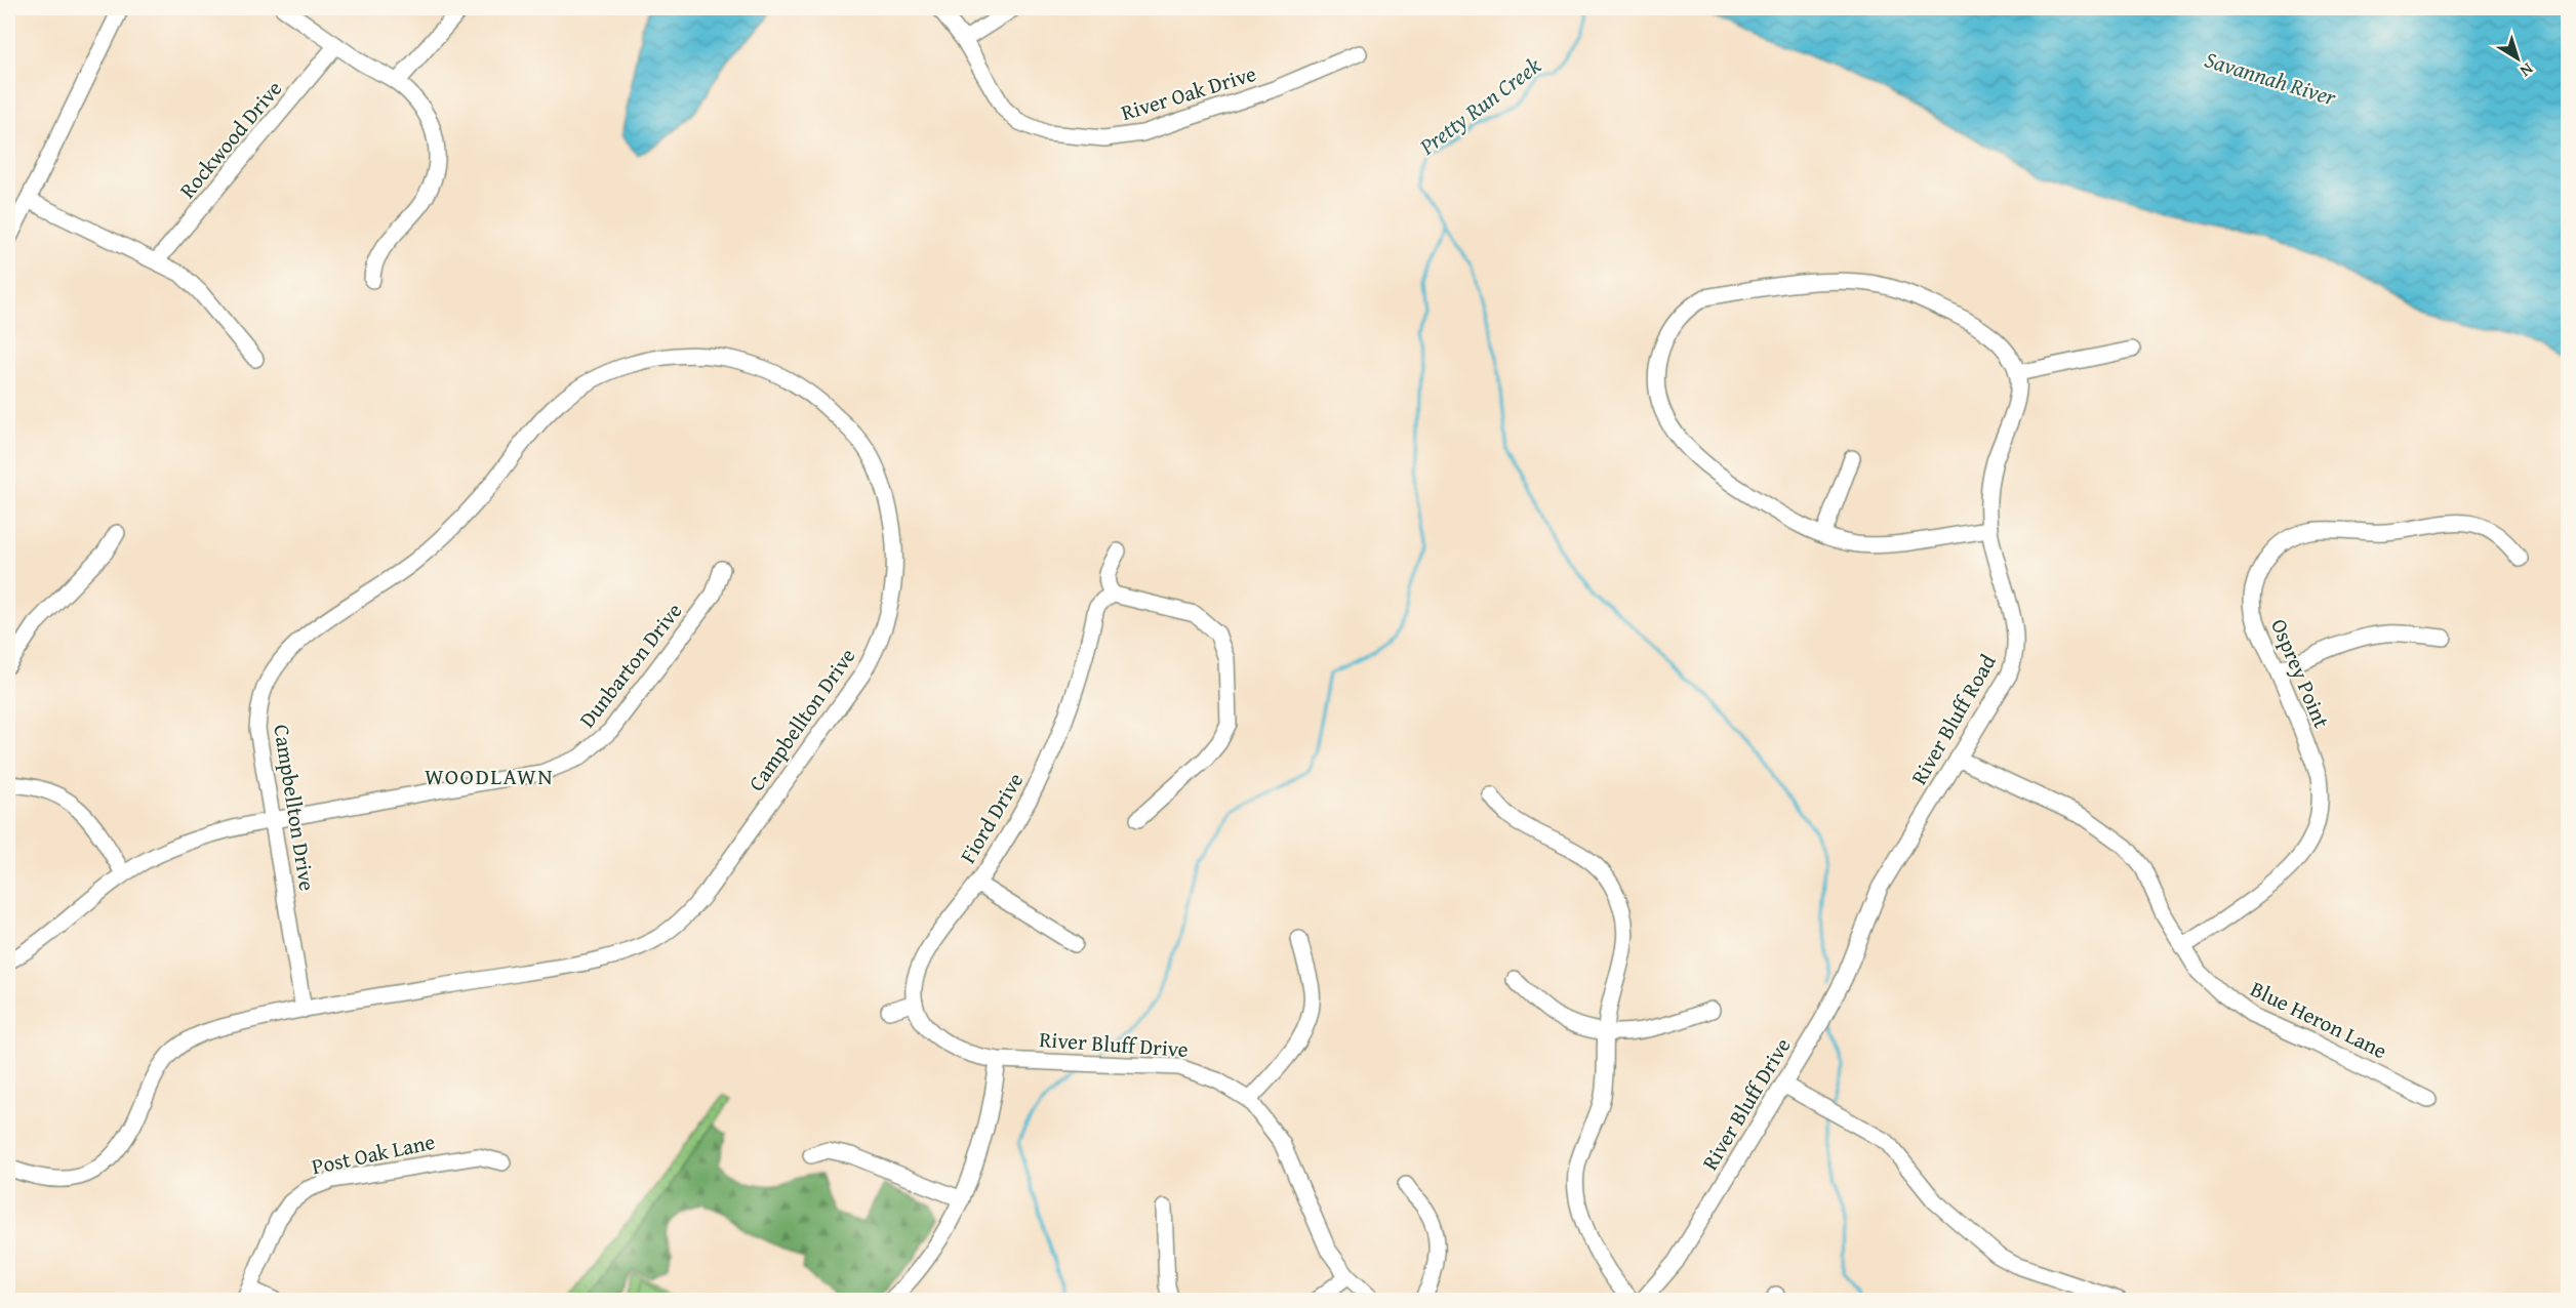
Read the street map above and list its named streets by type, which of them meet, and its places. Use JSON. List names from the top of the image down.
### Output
{
  "streets": {
    "street": [
      "River Oak Drive",
      "Rockwood Drive",
      "Dunbarton Drive",
      "Osprey Point",
      "Campbellton Drive",
      "River Bluff Road",
      "Fiord Drive",
      "Blue Heron Lane",
      "River Bluff Drive",
      "Post Oak Lane"
    ]
  },
  "crossings": [
    ["Dunbarton Drive", "Campbellton Drive"],
    ["Osprey Point", "Blue Heron Lane"],
    ["River Bluff Road", "Blue Heron Lane"],
    ["River Bluff Road", "River Bluff Drive"]
  ],
  "districts": ["WOODLAWN"],
  "water": ["Savannah River", "Pretty Run Creek"],
  "north": "bottom right"
}
